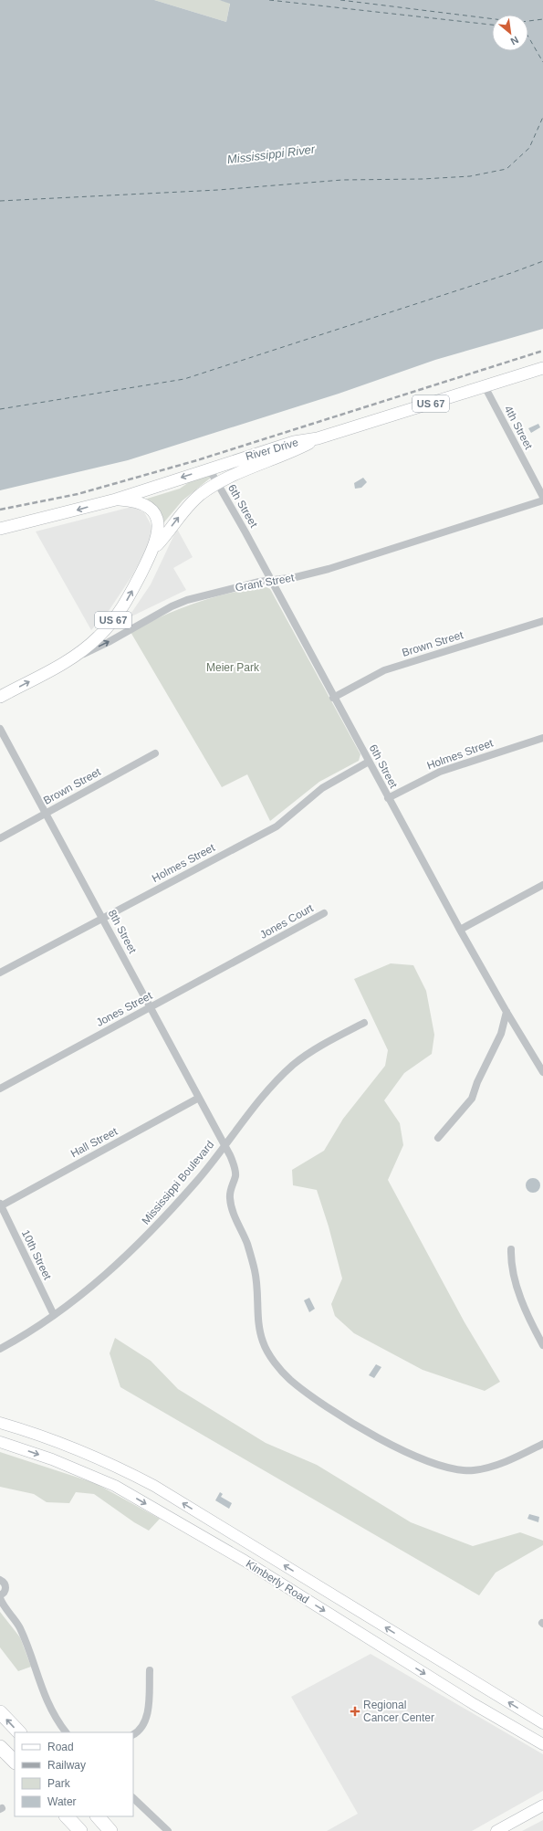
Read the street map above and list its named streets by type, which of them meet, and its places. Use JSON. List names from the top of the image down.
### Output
{
  "streets": {
    "main road": [
      "US 67",
      "River Drive",
      "Grant Street",
      "Kimberly Road"
    ],
    "street": [
      "4th Street",
      "6th Street",
      "Brown Street",
      "Holmes Street",
      "Jones Court",
      "8th Street",
      "Jones Street",
      "Hall Street",
      "Mississippi Boulevard",
      "10th Street"
    ]
  },
  "crossings": [
    ["US 67", "River Drive"],
    ["US 67", "6th Street"],
    ["US 67", "Grant Street"],
    ["4th Street", "River Drive"],
    ["River Drive", "6th Street"],
    ["6th Street", "Grant Street"],
    ["6th Street", "Brown Street"],
    ["6th Street", "Holmes Street"],
    ["Brown Street", "8th Street"],
    ["Holmes Street", "8th Street"],
    ["Jones Court", "Jones Street"],
    ["8th Street", "Jones Street"],
    ["8th Street", "Hall Street"],
    ["8th Street", "Mississippi Boulevard"],
    ["Hall Street", "10th Street"],
    ["Mississippi Boulevard", "10th Street"]
  ],
  "one_way": ["River Drive", "Grant Street"],
  "water": ["Mississippi River"],
  "parks": ["Meier Park"],
  "places": {
    "health": ["Regional Cancer Center"]
  },
  "legend": [
    "Road",
    "Railway",
    "Park",
    "Water"
  ],
  "north": "bottom right"
}
